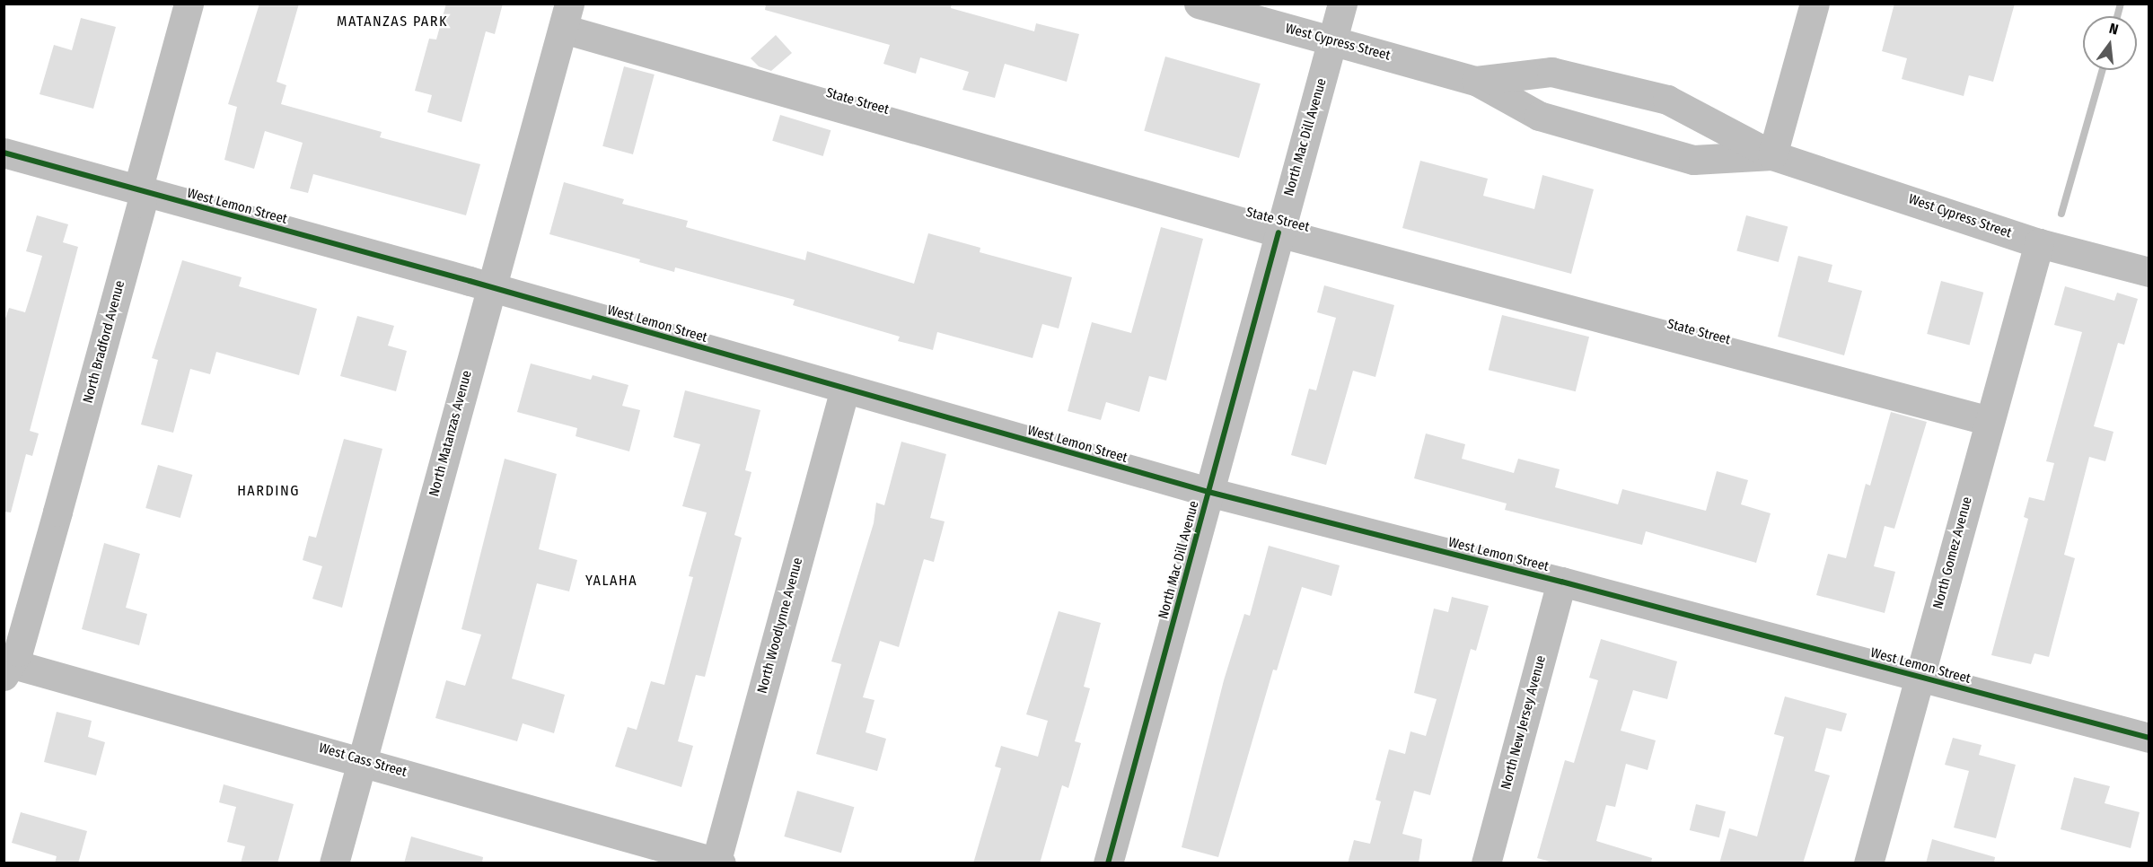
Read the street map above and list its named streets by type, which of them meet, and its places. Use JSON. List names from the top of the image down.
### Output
{
  "streets": {
    "street": [
      "West Cypress Street",
      "State Street",
      "North Mac Dill Avenue",
      "West Lemon Street",
      "North Bradford Avenue",
      "North Matanzas Avenue",
      "North Gomez Avenue",
      "North Woodlynne Avenue",
      "North New Jersey Avenue",
      "West Cass Street"
    ]
  },
  "crossings": [
    ["West Cypress Street", "North Mac Dill Avenue"],
    ["West Cypress Street", "North Gomez Avenue"],
    ["State Street", "North Mac Dill Avenue"],
    ["State Street", "North Matanzas Avenue"],
    ["State Street", "North Gomez Avenue"],
    ["North Mac Dill Avenue", "West Lemon Street"],
    ["West Lemon Street", "North Bradford Avenue"],
    ["West Lemon Street", "North Matanzas Avenue"],
    ["West Lemon Street", "North Gomez Avenue"],
    ["West Lemon Street", "North Woodlynne Avenue"],
    ["West Lemon Street", "North New Jersey Avenue"],
    ["North Bradford Avenue", "West Cass Street"],
    ["North Matanzas Avenue", "West Cass Street"],
    ["North Woodlynne Avenue", "West Cass Street"]
  ],
  "districts": ["MATANZAS PARK", "HARDING", "YALAHA"],
  "north": "top"
}
